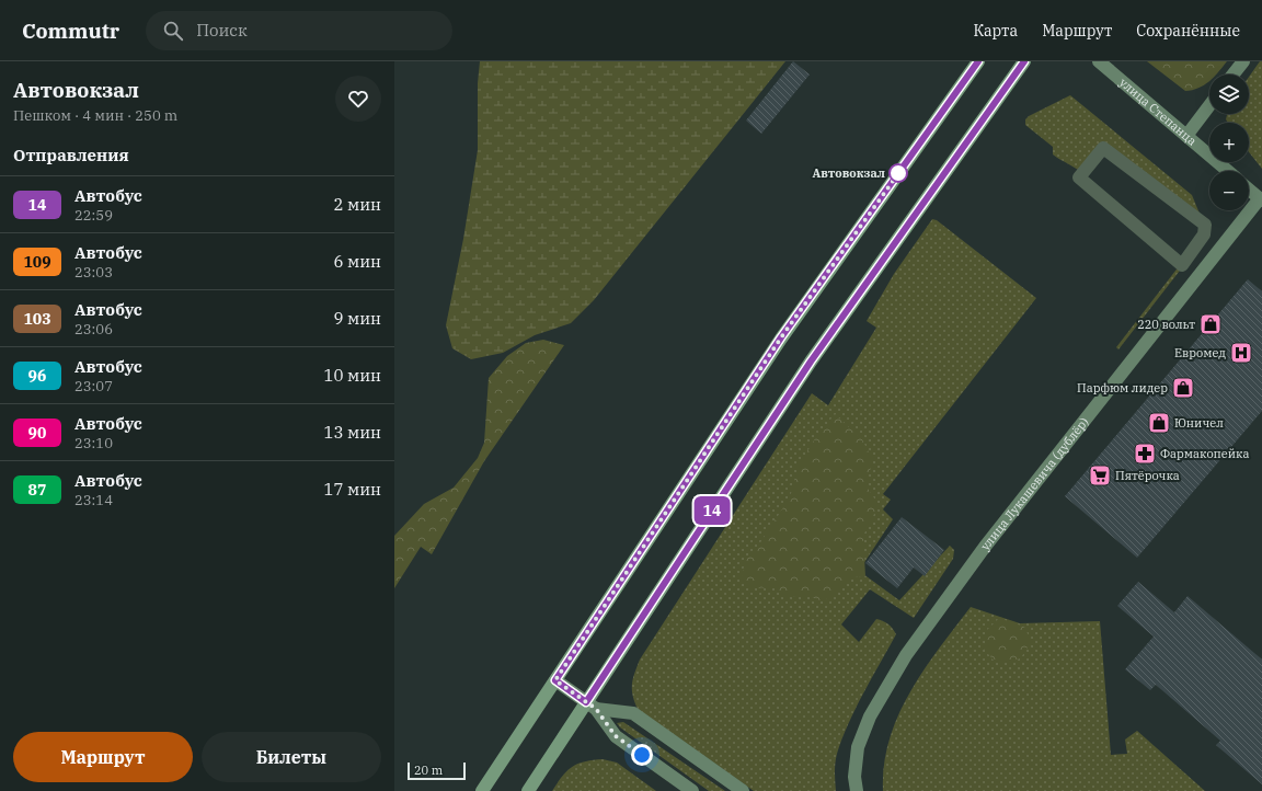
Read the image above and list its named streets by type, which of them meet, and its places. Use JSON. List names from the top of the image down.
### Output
{
  "streets": {
    "street": ["улица Степанца", "улица Лукашевича (дублёр)"]
  },
  "places": {
    "other": ["Автовокзал"],
    "shop": ["220 вольт", "Парфюм лидер", "Юничел"],
    "hospital": ["Евромед"],
    "pharmacy": ["Фармакопейка"],
    "supermarket": ["Пятёрочка"]
  },
  "lines": ["bus line 14"],
  "scale_bar": "20 m",
  "page": {
    "header": "Commutr",
    "search": "Поиск",
    "nav": ["Карта", "Маршрут", "Сохранённые"],
    "heading": [
      ["Автовокзал", "Пешком · 4 мин · 250 m"],
      "Отправления"
    ],
    "on_map": "14",
    "map_buttons": ["+", "−"],
    "list": [
      {
        "mark": "14",
        "name": "Автобус",
        "note": "22:59",
        "value": "2 мин"
      },
      {
        "mark": "109",
        "name": "Автобус",
        "note": "23:03",
        "value": "6 мин"
      },
      {
        "mark": "103",
        "name": "Автобус",
        "note": "23:06",
        "value": "9 мин"
      },
      {
        "mark": "96",
        "name": "Автобус",
        "note": "23:07",
        "value": "10 мин"
      },
      {
        "mark": "90",
        "name": "Автобус",
        "note": "23:10",
        "value": "13 мин"
      },
      {
        "mark": "87",
        "name": "Автобус",
        "note": "23:14",
        "value": "17 мин"
      }
    ],
    "buttons": ["Маршрут", "Билеты"],
    "scale": "20 m"
  }
}
